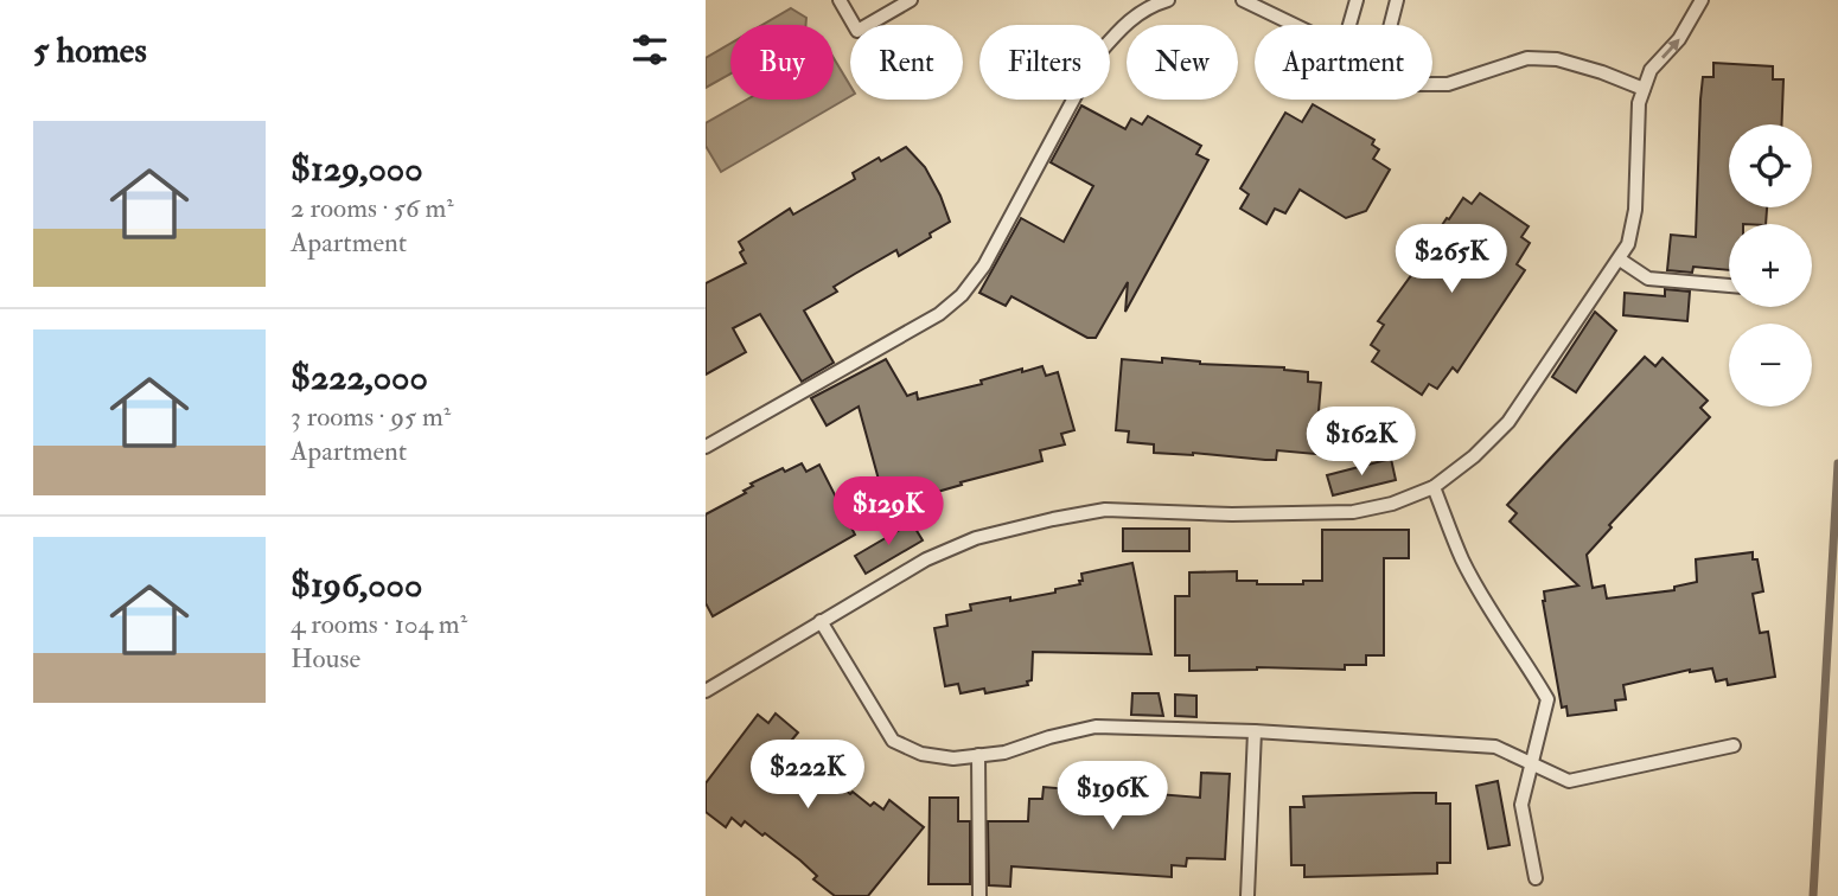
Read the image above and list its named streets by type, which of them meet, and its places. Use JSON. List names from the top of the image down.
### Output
{
  "page": {
    "heading": "5 homes",
    "chip": [
      "Buy",
      "Rent",
      "Filters",
      "New",
      "Apartment"
    ],
    "list": [
      {
        "name": "$129,000",
        "note": "2 rooms · 56 m² · Apartment"
      },
      {
        "name": "$222,000",
        "note": "3 rooms · 95 m² · Apartment"
      },
      {
        "name": "$196,000",
        "note": "4 rooms · 104 m² · House"
      }
    ],
    "map_buttons": ["+", "−"],
    "price": [
      "$265K",
      "$162K",
      "$129K",
      "$222K",
      "$196K"
    ]
  }
}
